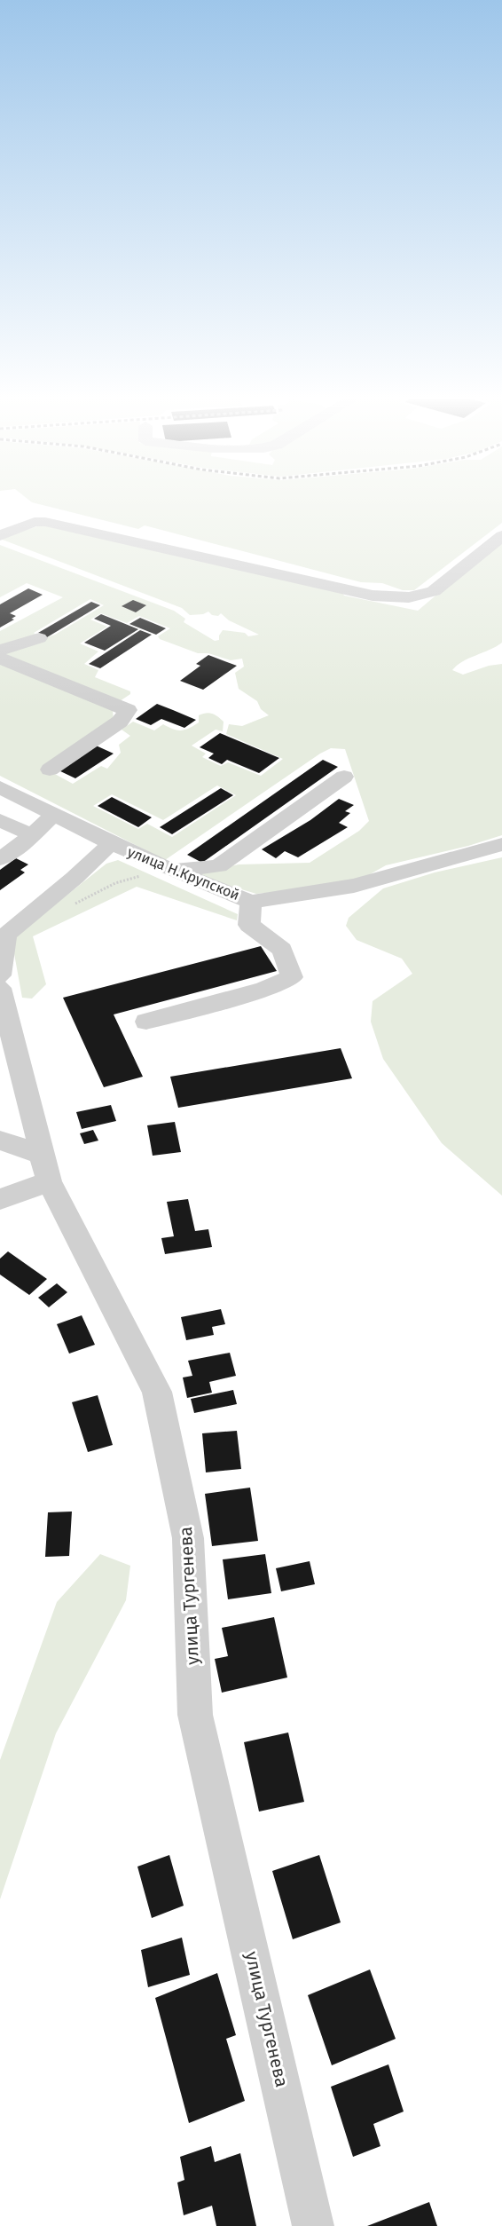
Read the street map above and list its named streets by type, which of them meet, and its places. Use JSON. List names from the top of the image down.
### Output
{
  "streets": {
    "street": ["улица Н.Крупской", "улица Тургенева"]
  }
}
